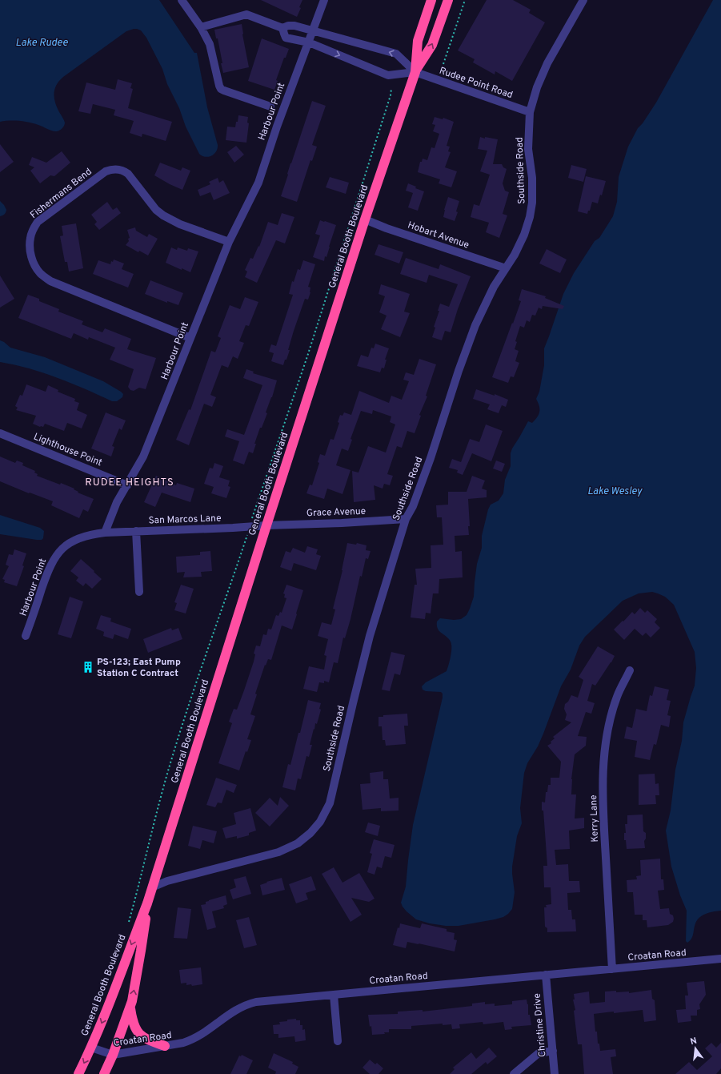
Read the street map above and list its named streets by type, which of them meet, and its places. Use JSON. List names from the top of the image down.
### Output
{
  "streets": {
    "highway": ["General Booth Boulevard"],
    "street": [
      "Rudee Point Road",
      "Harbour Point",
      "Southside Road",
      "Fishermans Bend",
      "Hobart Avenue",
      "Lighthouse Point",
      "Grace Avenue",
      "San Marcos Lane",
      "Kerry Lane",
      "Croatan Road",
      "Christine Drive"
    ]
  },
  "crossings": [
    ["Rudee Point Road", "Southside Road"],
    ["Rudee Point Road", "General Booth Boulevard"],
    ["Harbour Point", "Fishermans Bend"],
    ["Harbour Point", "Lighthouse Point"],
    ["Harbour Point", "San Marcos Lane"],
    ["Southside Road", "Hobart Avenue"],
    ["Southside Road", "General Booth Boulevard"],
    ["Southside Road", "Grace Avenue"],
    ["Hobart Avenue", "General Booth Boulevard"],
    ["General Booth Boulevard", "Grace Avenue"],
    ["General Booth Boulevard", "San Marcos Lane"],
    ["General Booth Boulevard", "Croatan Road"],
    ["Grace Avenue", "San Marcos Lane"],
    ["Kerry Lane", "Croatan Road"],
    ["Croatan Road", "Christine Drive"]
  ],
  "districts": ["RUDEE HEIGHTS"],
  "water": ["Lake Rudee", "Lake Wesley"],
  "places": {
    "building": ["PS-123; East Pump Station C Contract"]
  },
  "north": "top"
}
